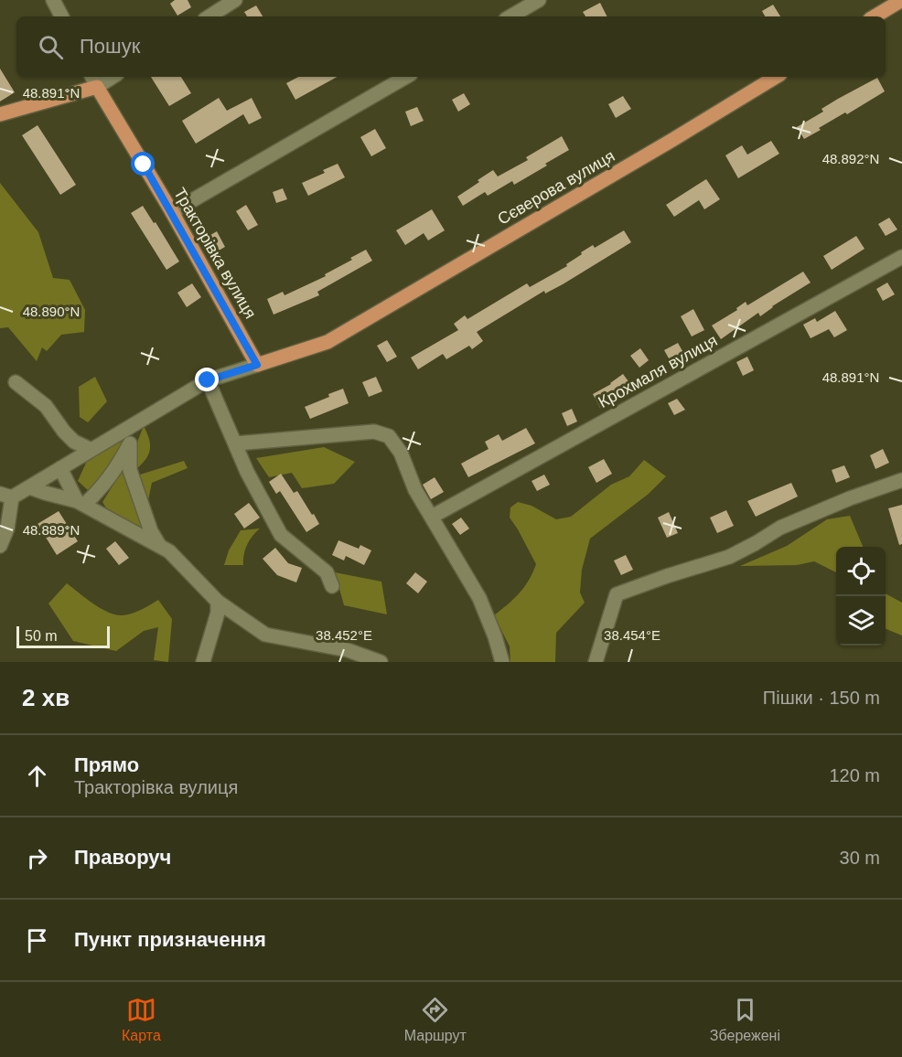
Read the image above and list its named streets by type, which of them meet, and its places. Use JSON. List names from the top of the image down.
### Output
{
  "streets": {
    "main road": ["Сєверова вулиця", "Тракторівка вулиця"],
    "street": ["Крохмаля вулиця"]
  },
  "crossings": [
    ["Сєверова вулиця", "Тракторівка вулиця"]
  ],
  "scale_bar": "50 m",
  "page": {
    "search": "Пошук",
    "scale": "50 m",
    "heading": ["2 хв", "Пішки · 150 m"],
    "list": [
      ["Прямо", "Тракторівка вулиця", "120 m"],
      ["Праворуч", "30 m"],
      "Пункт призначення"
    ],
    "nav": ["Карта", "Маршрут", "Збережені"]
  },
  "coordinates": [
    "48.891°N",
    "48.892°N",
    "48.890°N",
    "48.889°N",
    "38.452°E",
    "38.454°E"
  ]
}
